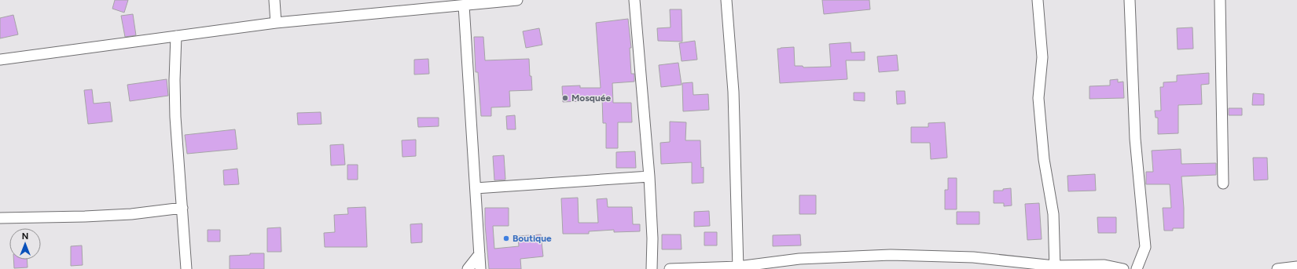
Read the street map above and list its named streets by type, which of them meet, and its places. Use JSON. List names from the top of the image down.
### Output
{
  "places": ["Mosquée", "Boutique"],
  "north": "top"
}
